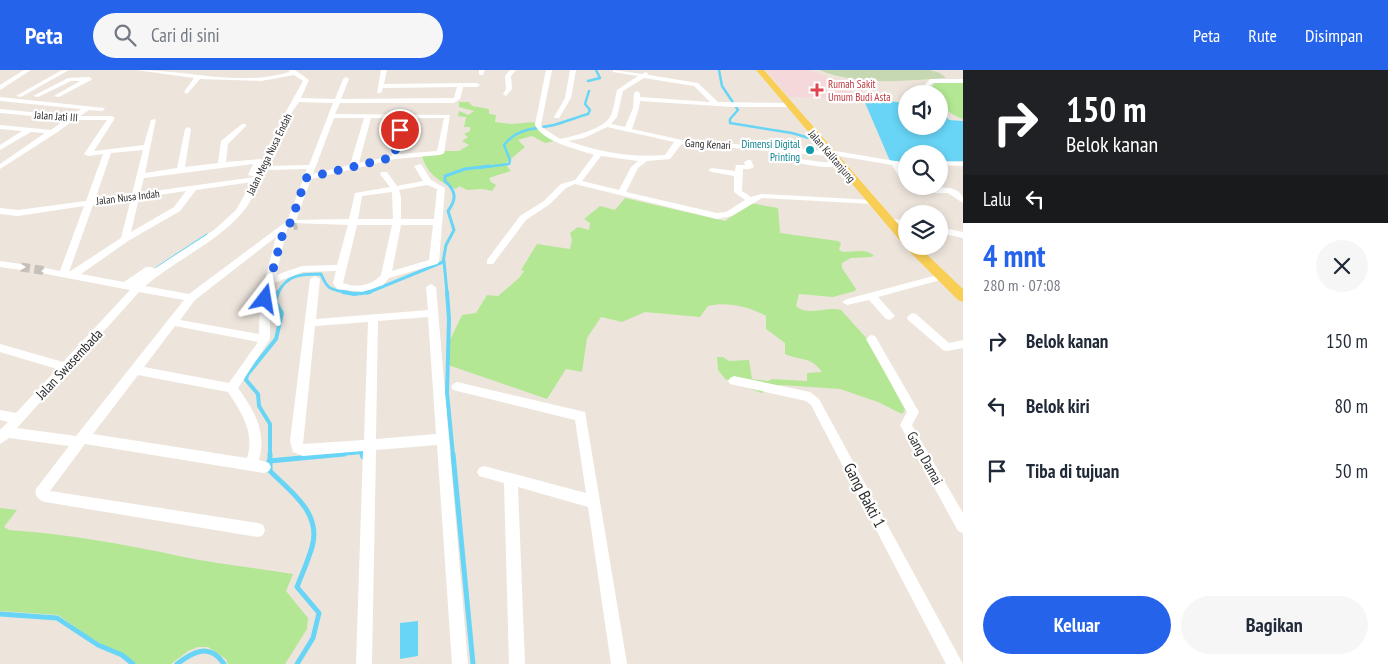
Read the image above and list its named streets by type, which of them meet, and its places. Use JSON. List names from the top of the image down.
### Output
{
  "streets": {
    "main road": ["Jalan Kalitanjung"],
    "street": [
      "Jalan Jati III",
      "Gang Kenari",
      "Jalan Mega Nusa Endah",
      "Jalan Nusa Indah",
      "Jalan Swasembada",
      "Gang Damai",
      "Gang Bakti 1"
    ]
  },
  "crossings": [
    ["Gang Kenari", "Jalan Kalitanjung"],
    ["Jalan Mega Nusa Endah", "Jalan Nusa Indah"],
    ["Jalan Mega Nusa Endah", "Jalan Swasembada"]
  ],
  "places": {
    "health": ["Rumah Sakit Umum Budi Asta"],
    "other": ["Dimensi Digital Printing"]
  },
  "page": {
    "header": "Peta",
    "search": "Cari di sini",
    "nav": ["Peta", "Rute", "Disimpan"],
    "turn": ["150 m", "Belok kanan"],
    "then": "Lalu",
    "heading": ["4 mnt", "280 m · 07:08"],
    "list": [
      {
        "name": "Belok kanan",
        "value": "150 m"
      },
      {
        "name": "Belok kiri",
        "value": "80 m"
      },
      {
        "name": "Tiba di tujuan",
        "value": "50 m"
      }
    ],
    "buttons": ["Keluar", "Bagikan"]
  }
}
